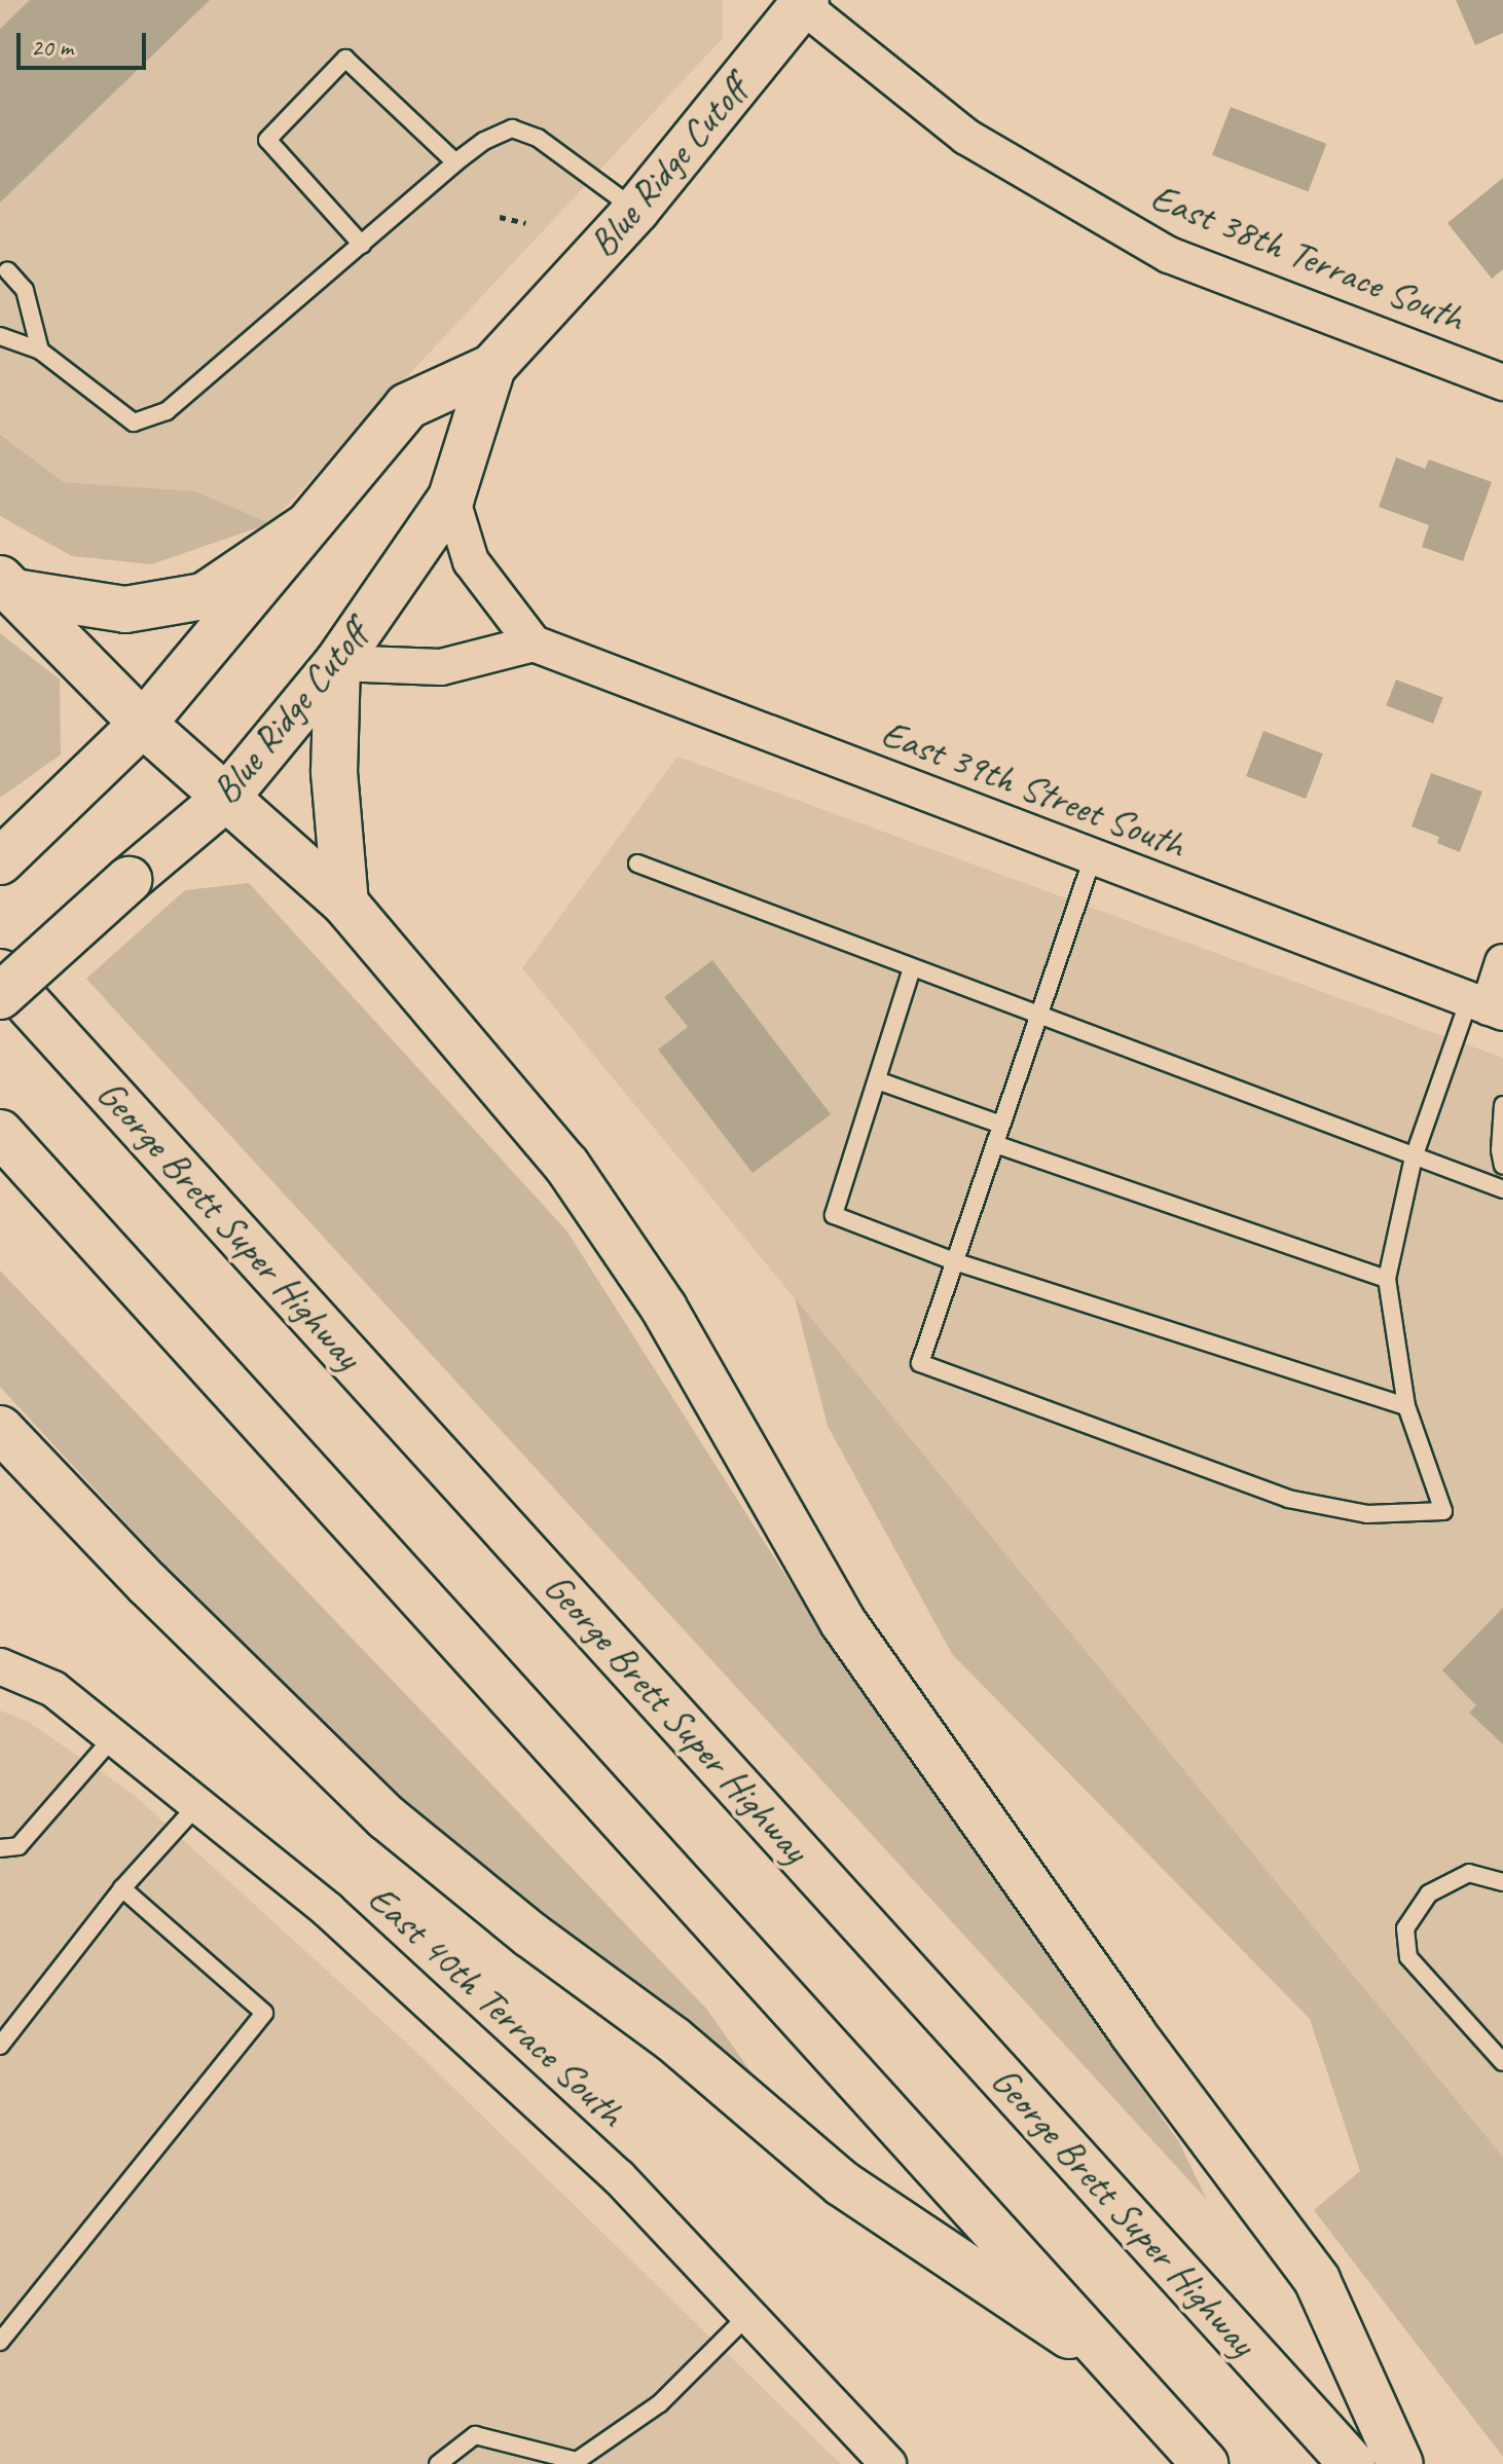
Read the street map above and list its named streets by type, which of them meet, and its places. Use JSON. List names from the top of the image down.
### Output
{
  "streets": {
    "main road": ["Blue Ridge Cutoff", "George Brett Super Highway"],
    "street": ["East 38th Terrace South", "East 39th Street South", "East 40th Terrace South"]
  },
  "crossings": [
    ["Blue Ridge Cutoff", "East 38th Terrace South"]
  ],
  "scale_bar": "20 m"
}
